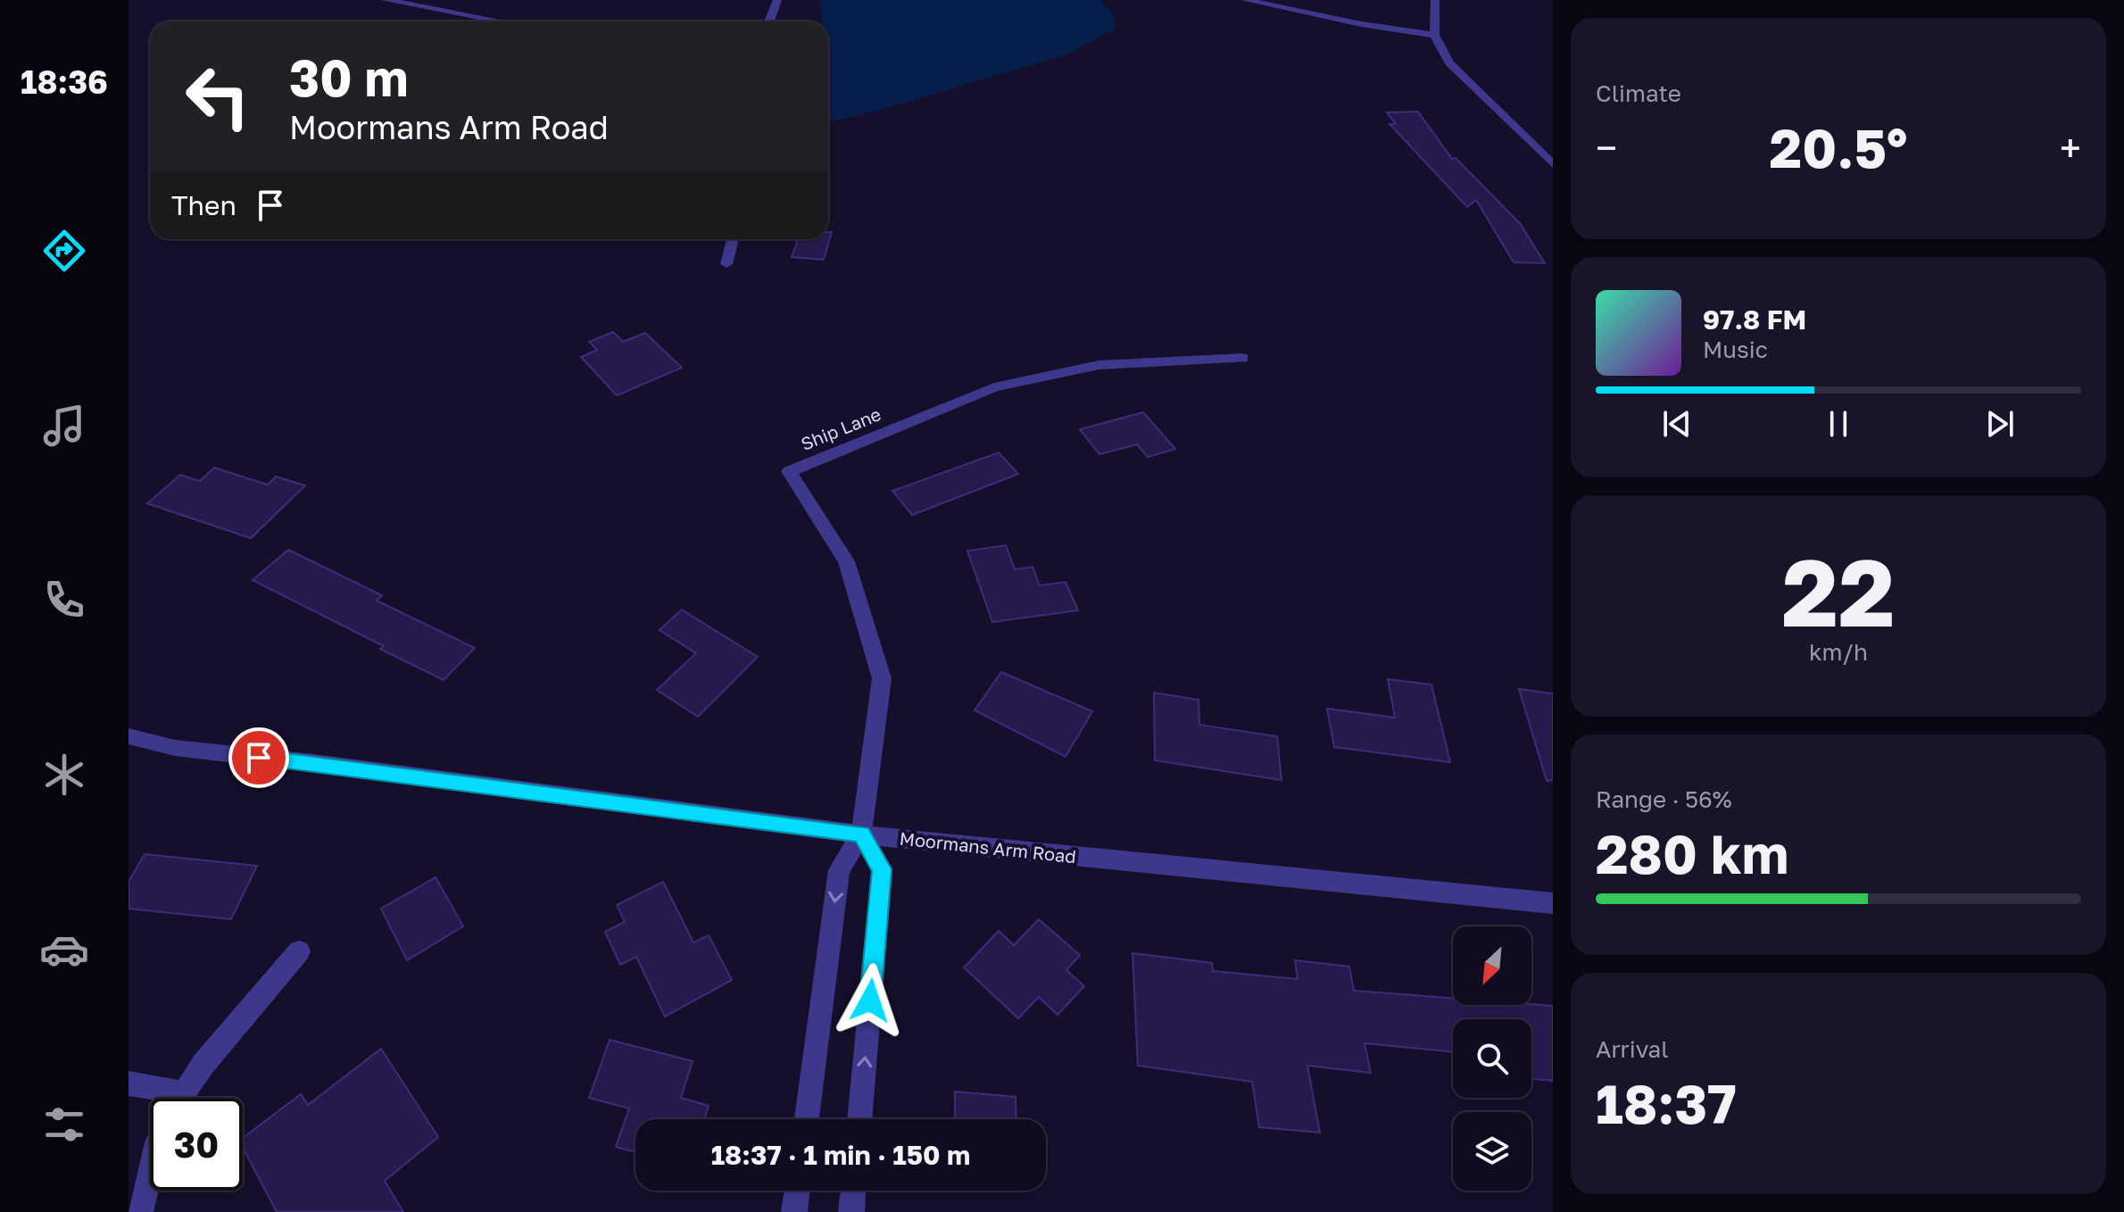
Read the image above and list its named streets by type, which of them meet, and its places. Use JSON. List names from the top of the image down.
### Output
{
  "streets": {
    "street": ["Ship Lane", "Moormans Arm Road"]
  },
  "crossings": [
    ["Ship Lane", "Moormans Arm Road"]
  ],
  "north": "bottom left",
  "page": {
    "tabs": "18:36",
    "tile": [
      "Climate",
      ["22", "km/h"],
      ["Range · 56%", "280 km"],
      ["Arrival", "18:37"]
    ],
    "turn": ["30 m", "Moormans Arm Road"],
    "heat": ["−", "20.5°", "+"],
    "then": "Then",
    "song": ["97.8 FM", "Music"],
    "limit": "30",
    "trip": "18:37 · 1 min · 150 m"
  }
}
